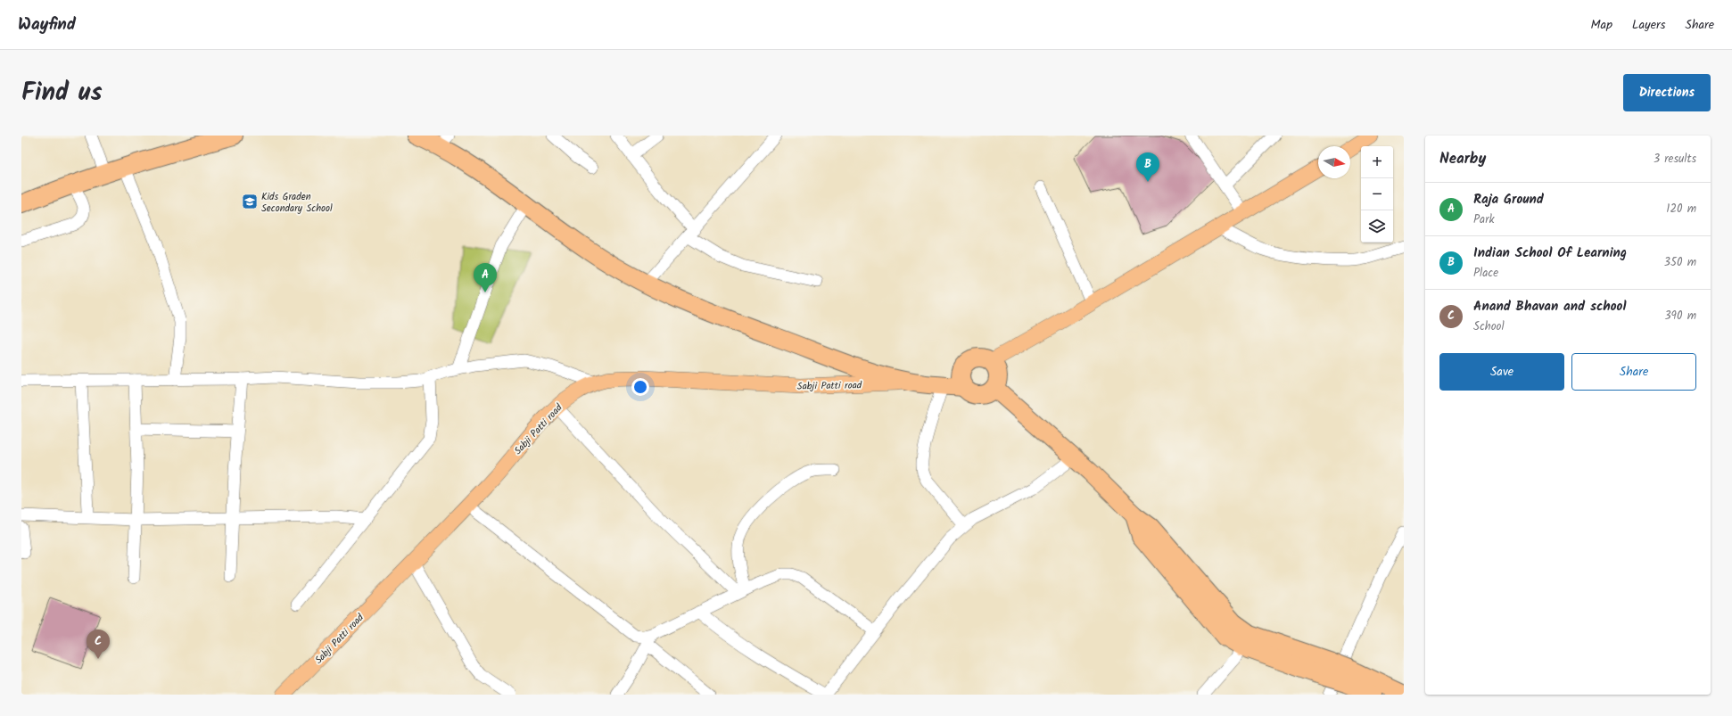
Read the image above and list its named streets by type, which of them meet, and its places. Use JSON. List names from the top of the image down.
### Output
{
  "streets": {
    "main road": ["Sabji Patti road"]
  },
  "places": {
    "school or university": ["Kids Graden Secondary School"]
  },
  "north": "right",
  "page": {
    "header": "Wayfind",
    "nav": ["Map", "Layers", "Share"],
    "title": "Find us",
    "buttons": [
      "Directions",
      ["Save", "Share"]
    ],
    "heading": ["Nearby", "3 results"],
    "map_buttons": ["+", "−"],
    "pins": ["B", "A", "C"],
    "list": [
      {
        "mark": "A",
        "name": "Raja Ground",
        "note": "Park",
        "value": "120 m"
      },
      {
        "mark": "B",
        "name": "Indian School Of Learning",
        "note": "Place",
        "value": "350 m"
      },
      {
        "mark": "C",
        "name": "Anand Bhavan and school",
        "note": "School",
        "value": "390 m"
      }
    ]
  }
}
